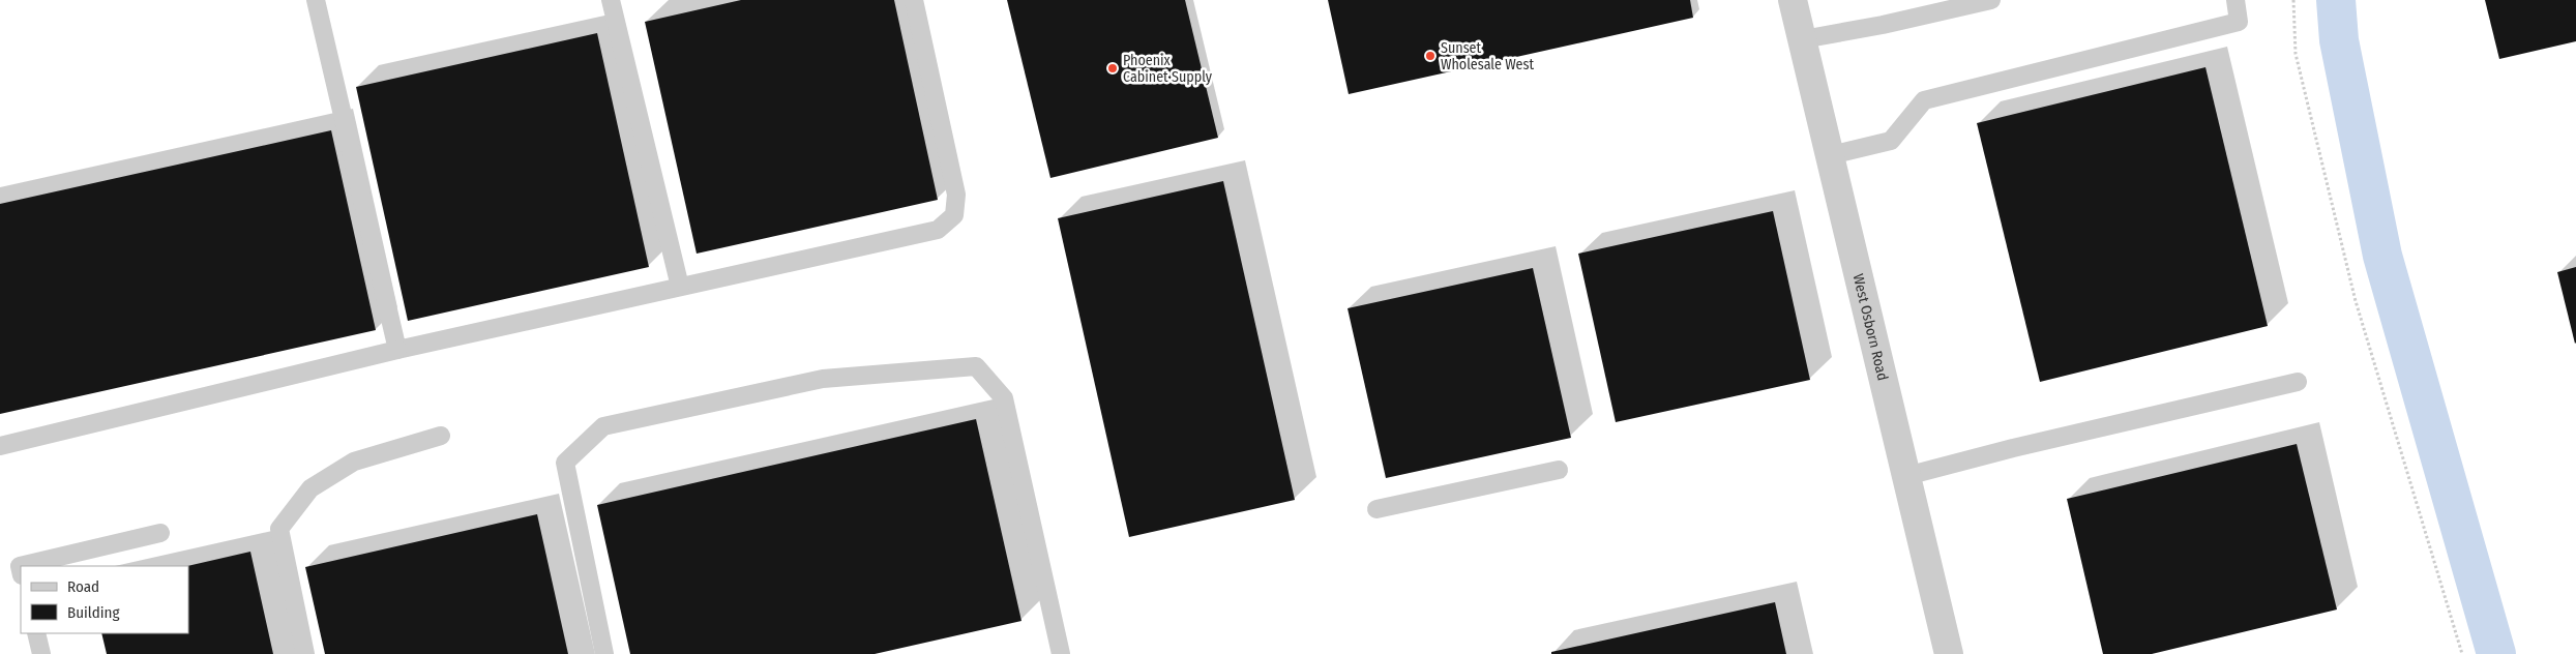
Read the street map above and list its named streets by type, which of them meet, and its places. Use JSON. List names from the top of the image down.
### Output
{
  "streets": {
    "street": ["West Osborn Road"]
  },
  "places": ["Sunset Wholesale West", "Phoenix Cabinet Supply"],
  "legend": ["Road", "Building"]
}
